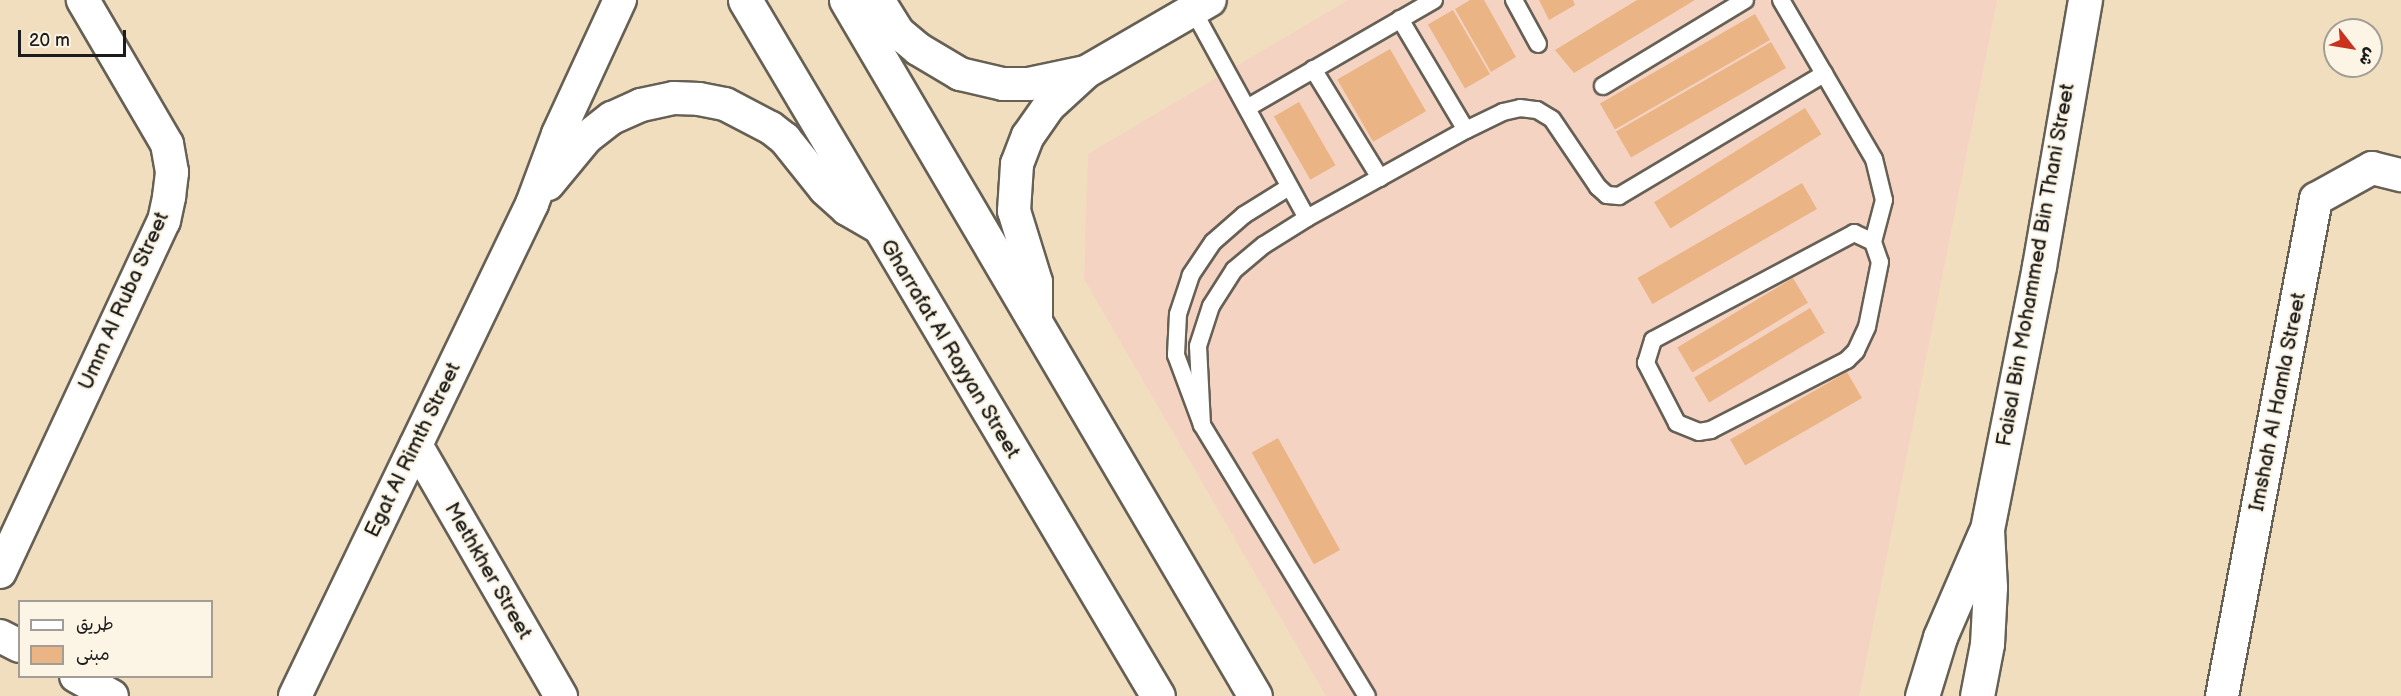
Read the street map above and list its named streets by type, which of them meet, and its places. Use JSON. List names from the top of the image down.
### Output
{
  "streets": {
    "main road": ["Faisal Bin Mohammed Bin Thani Street", "Gharrafat Al Rayyan Street"],
    "street": [
      "Umm Al Ruba Street",
      "Imshah Al Hamla Street",
      "Egat Al Rimth Street",
      "Methkher Street"
    ]
  },
  "crossings": [
    ["Gharrafat Al Rayyan Street", "Egat Al Rimth Street"],
    ["Egat Al Rimth Street", "Methkher Street"]
  ],
  "legend": ["طريق", "مبنى"],
  "scale_bar": "20 m",
  "north": "bottom right"
}
